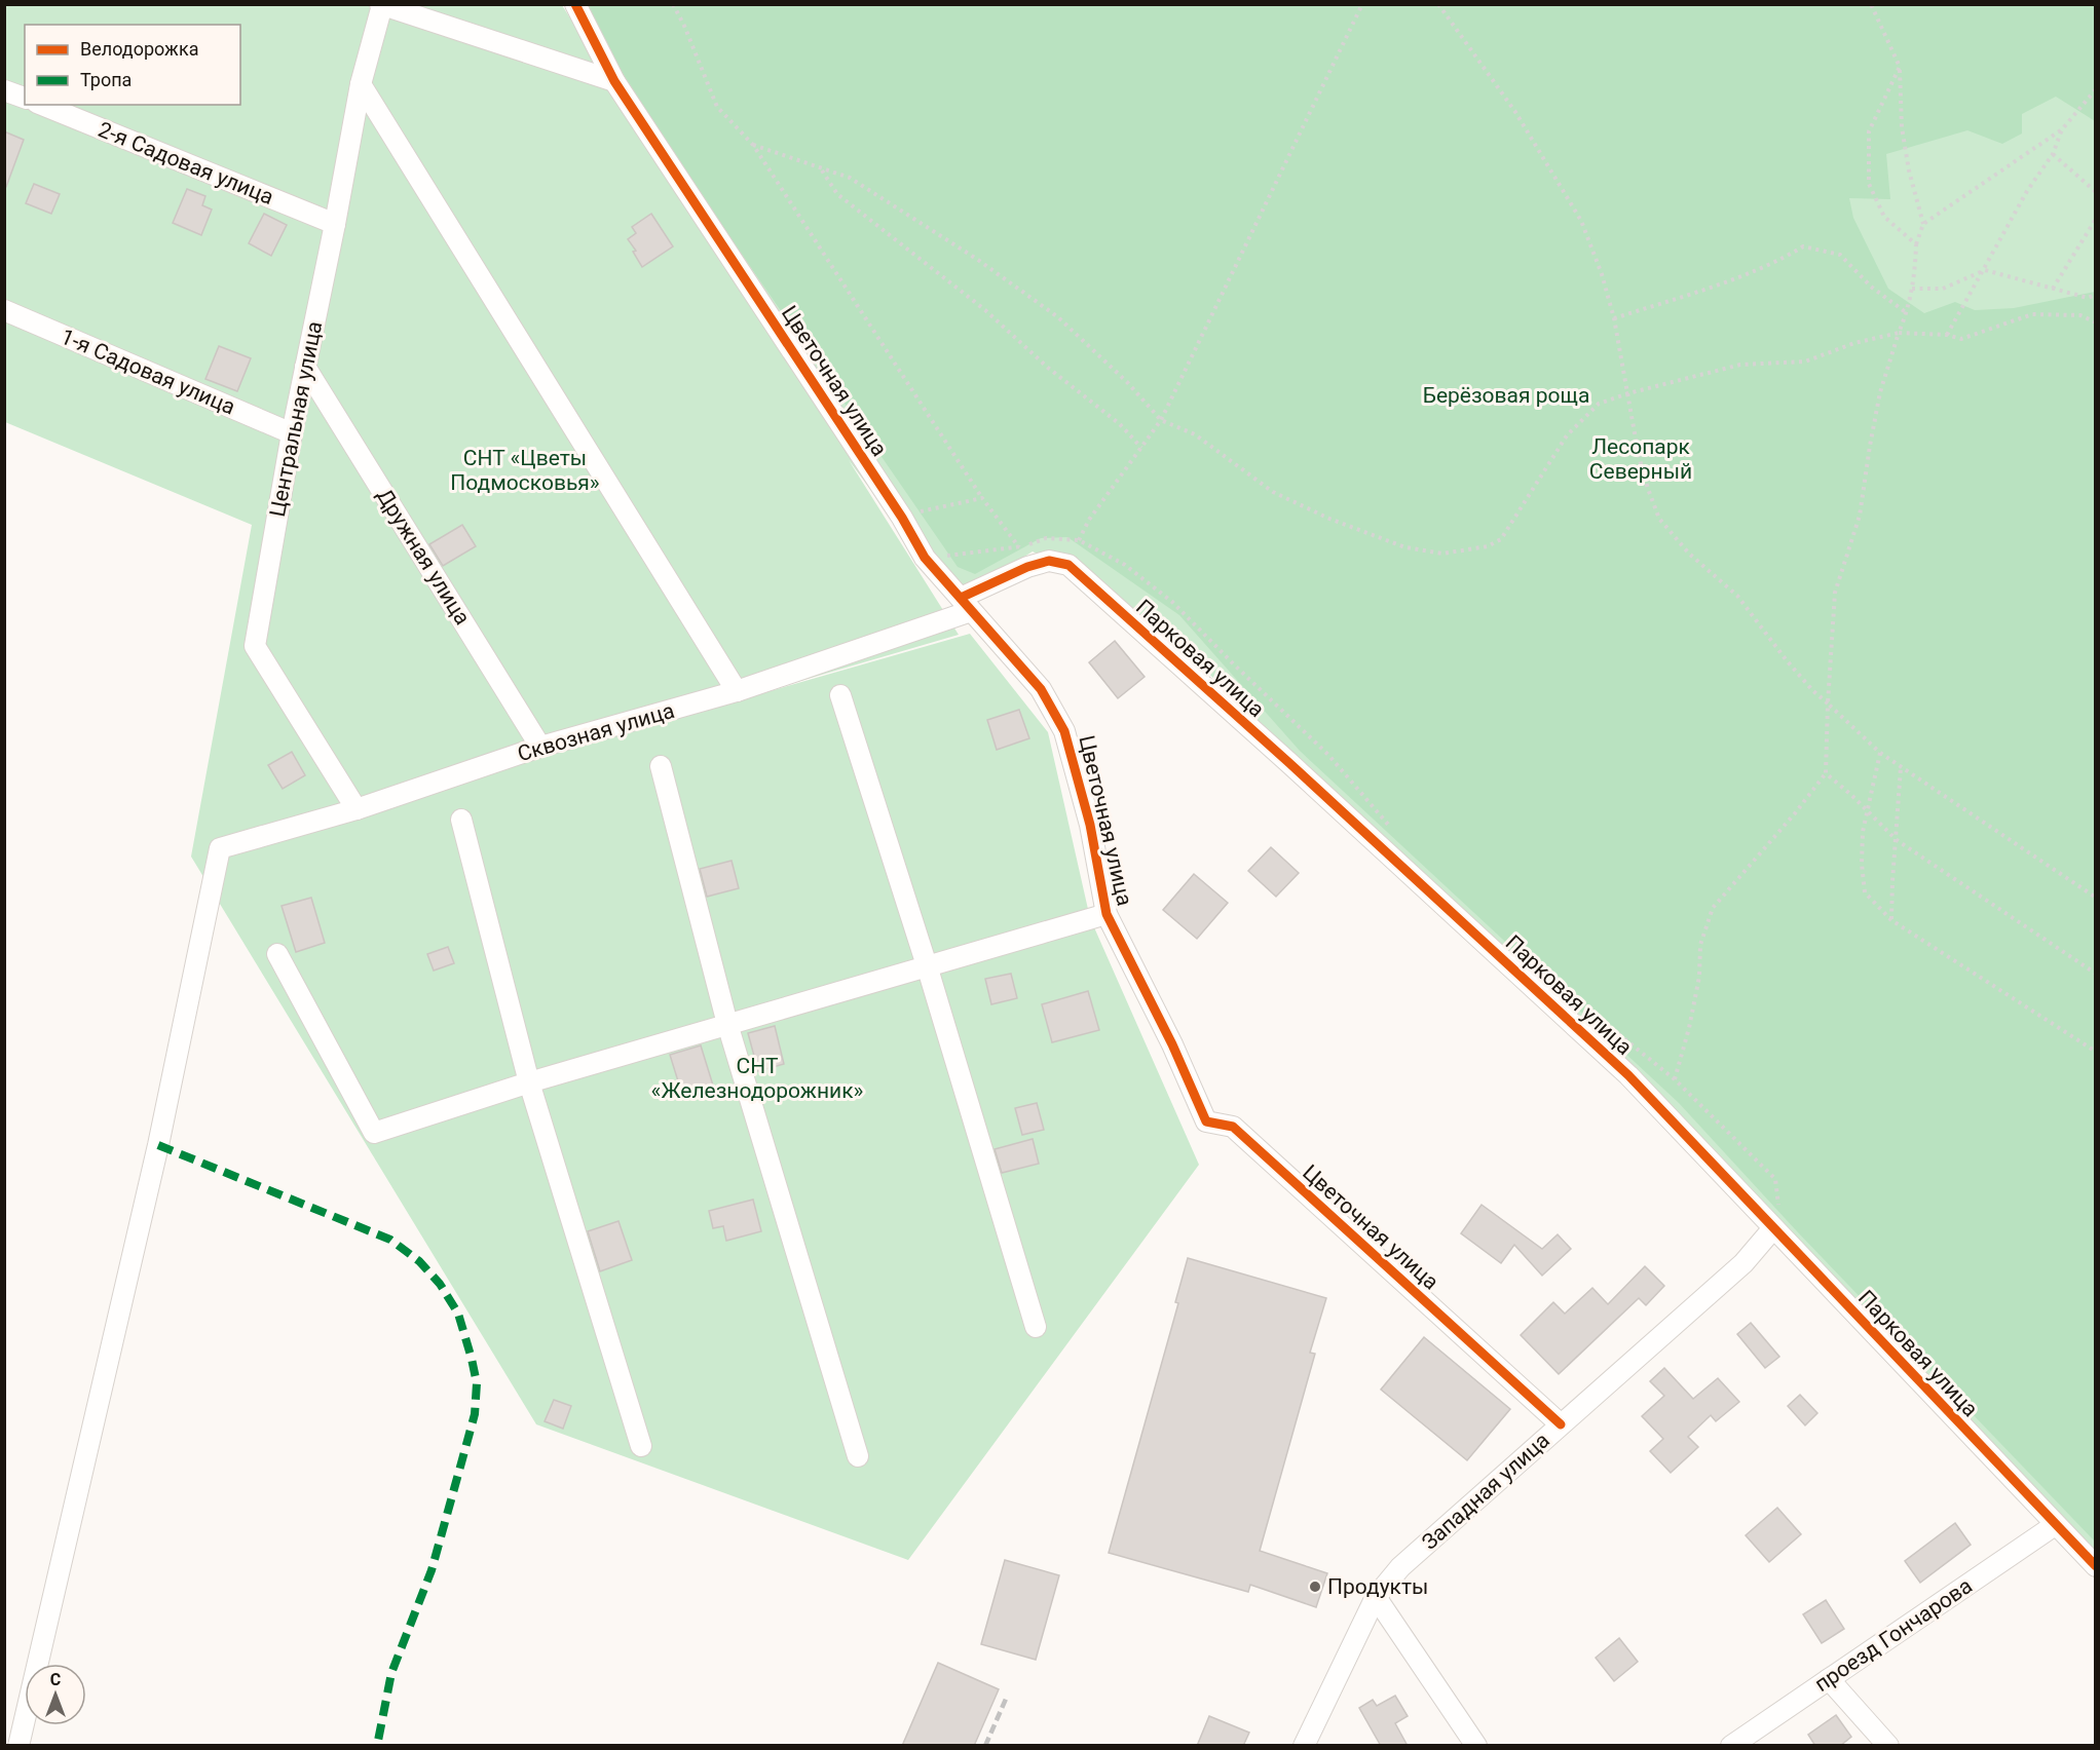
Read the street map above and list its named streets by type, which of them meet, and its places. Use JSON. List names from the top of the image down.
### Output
{
  "streets": {
    "street": [
      "2-я Садовая улица",
      "1-я Садовая улица",
      "Цветочная улица",
      "Центральная улица",
      "Дружная улица",
      "Парковая улица",
      "Сквозная улица",
      "Западная улица",
      "проезд Гончарова"
    ]
  },
  "crossings": [
    ["2-я Садовая улица", "Центральная улица"],
    ["1-я Садовая улица", "Центральная улица"],
    ["Цветочная улица", "Парковая улица"],
    ["Цветочная улица", "Сквозная улица"],
    ["Цветочная улица", "Западная улица"],
    ["Центральная улица", "Дружная улица"],
    ["Центральная улица", "Сквозная улица"],
    ["Дружная улица", "Сквозная улица"],
    ["Парковая улица", "Сквозная улица"],
    ["Парковая улица", "Западная улица"],
    ["Парковая улица", "проезд Гончарова"]
  ],
  "parks": [
    "Берёзовая роща",
    "Лесопарк Северный",
    "СНТ «Цветы Подмосковья»",
    "СНТ «Железнодорожник»"
  ],
  "places": ["Продукты"],
  "legend": ["Велодорожка", "Тропа"],
  "north": "top"
}
